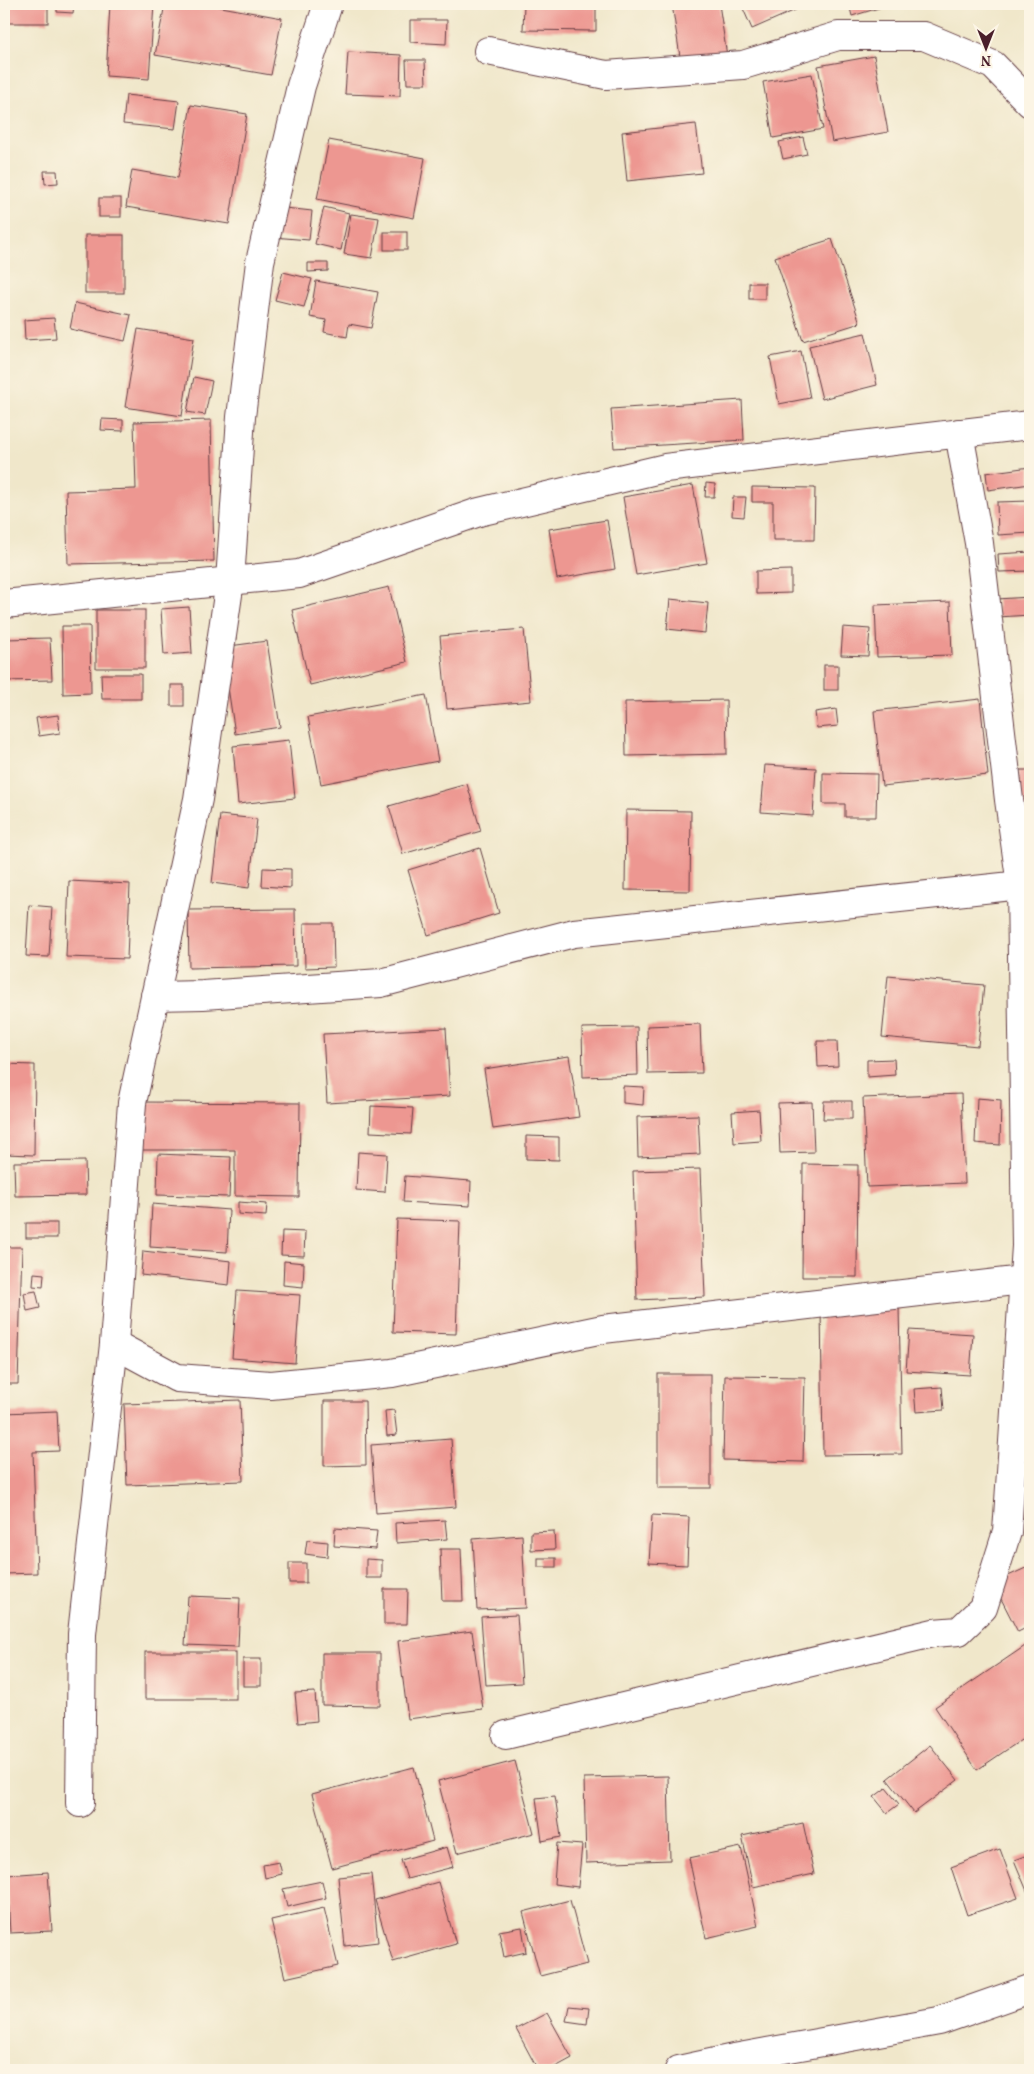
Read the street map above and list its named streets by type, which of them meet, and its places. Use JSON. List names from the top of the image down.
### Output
{
  "north": "bottom"
}
